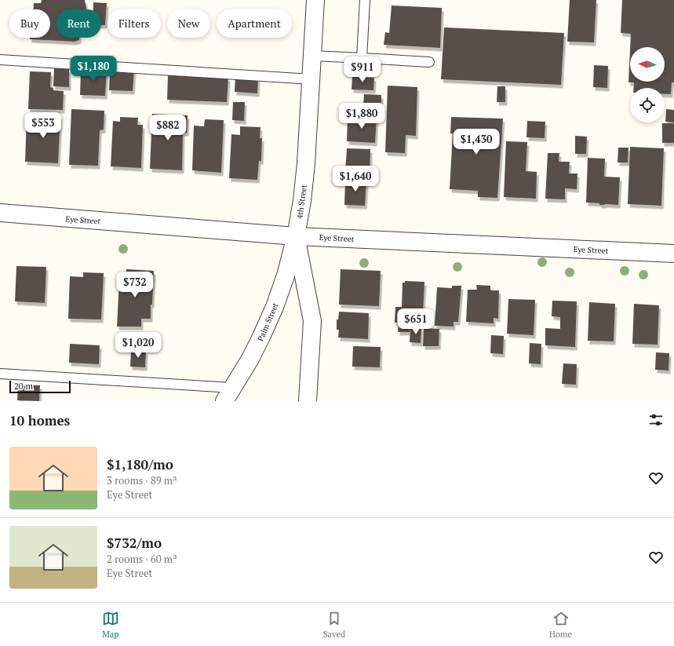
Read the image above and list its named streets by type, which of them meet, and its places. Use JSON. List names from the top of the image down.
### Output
{
  "streets": {
    "street": ["4th Street", "Eye Street", "Palm Street"]
  },
  "crossings": [
    ["4th Street", "Eye Street"],
    ["4th Street", "Palm Street"],
    ["Eye Street", "Palm Street"]
  ],
  "scale_bar": "20 m",
  "north": "left",
  "page": {
    "chip": [
      "Buy",
      "Rent",
      "Filters",
      "New",
      "Apartment"
    ],
    "price": [
      "$1,180",
      "$911",
      "$1,880",
      "$553",
      "$882",
      "$1,430",
      "$1,640",
      "$732",
      "$651",
      "$1,020"
    ],
    "scale": "20 m",
    "heading": "10 homes",
    "list": [
      {
        "name": "$1,180/mo",
        "note": "3 rooms · 89 m² · Eye Street"
      },
      {
        "name": "$732/mo",
        "note": "2 rooms · 60 m² · Eye Street"
      }
    ],
    "tabs": ["Map", "Saved", "Home"]
  }
}
